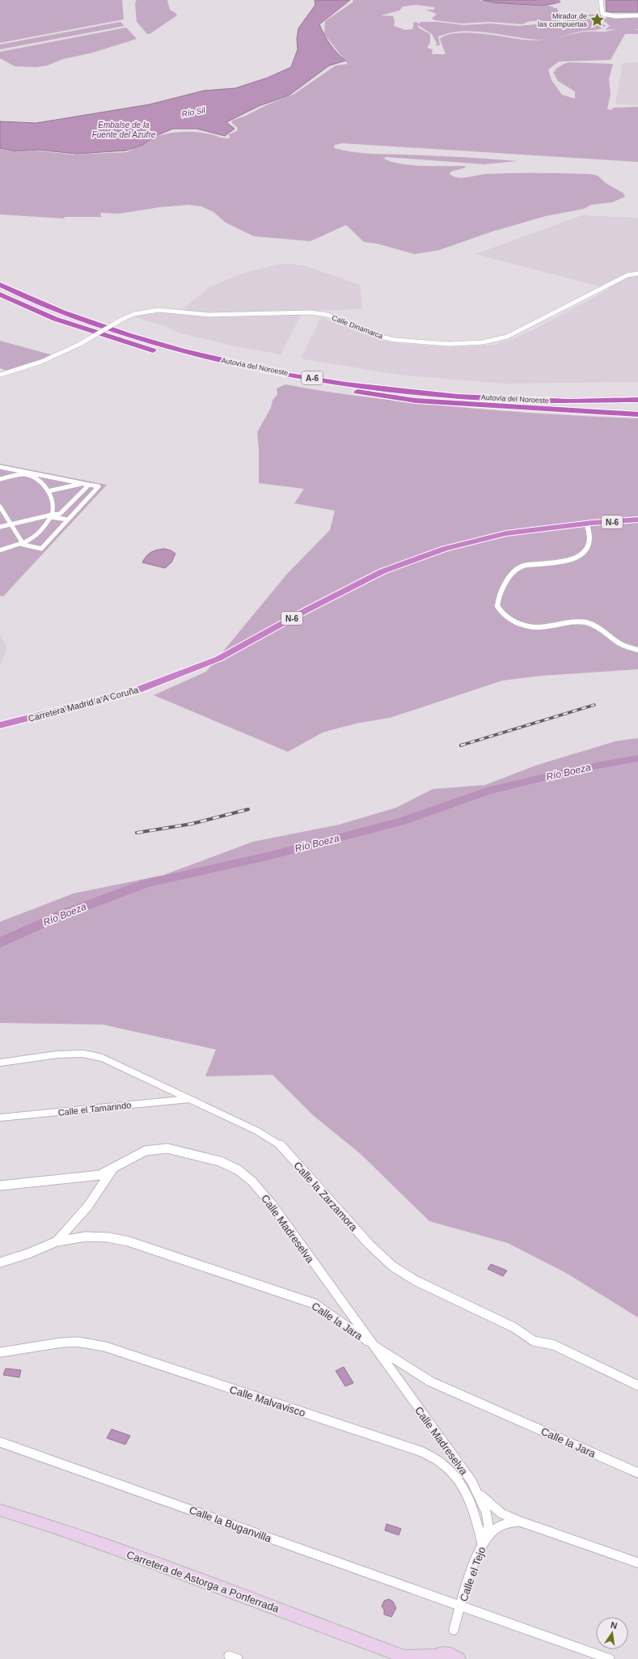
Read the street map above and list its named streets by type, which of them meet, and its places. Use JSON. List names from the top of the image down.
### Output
{
  "streets": {
    "highway": [
      "Autovía del Noroeste",
      "A-6",
      "N-6",
      "Carretera Madrid a A Coruña"
    ],
    "main road": ["Carretera de Astorga a Ponferrada"],
    "street": [
      "Calle Dinamarca",
      "Calle el Tamarindo",
      "Calle la Zarzamora",
      "Calle Madreselva",
      "Calle la Jara",
      "Calle Malvavisco",
      "Calle la Buganvilla",
      "Calle el Tejo"
    ]
  },
  "crossings": [
    ["Calle el Tamarindo", "Calle la Zarzamora"],
    ["Calle Madreselva", "Calle la Jara"],
    ["Calle Madreselva", "Calle Malvavisco"],
    ["Calle Madreselva", "Calle el Tejo"],
    ["Calle Malvavisco", "Calle el Tejo"],
    ["Calle la Buganvilla", "Calle el Tejo"]
  ],
  "water": ["Río Sil", "Embalse de la Fuente del Azufre", "Río Boeza"],
  "places": {
    "place": ["Mirador de las compuertas"]
  },
  "north": "top"
}
